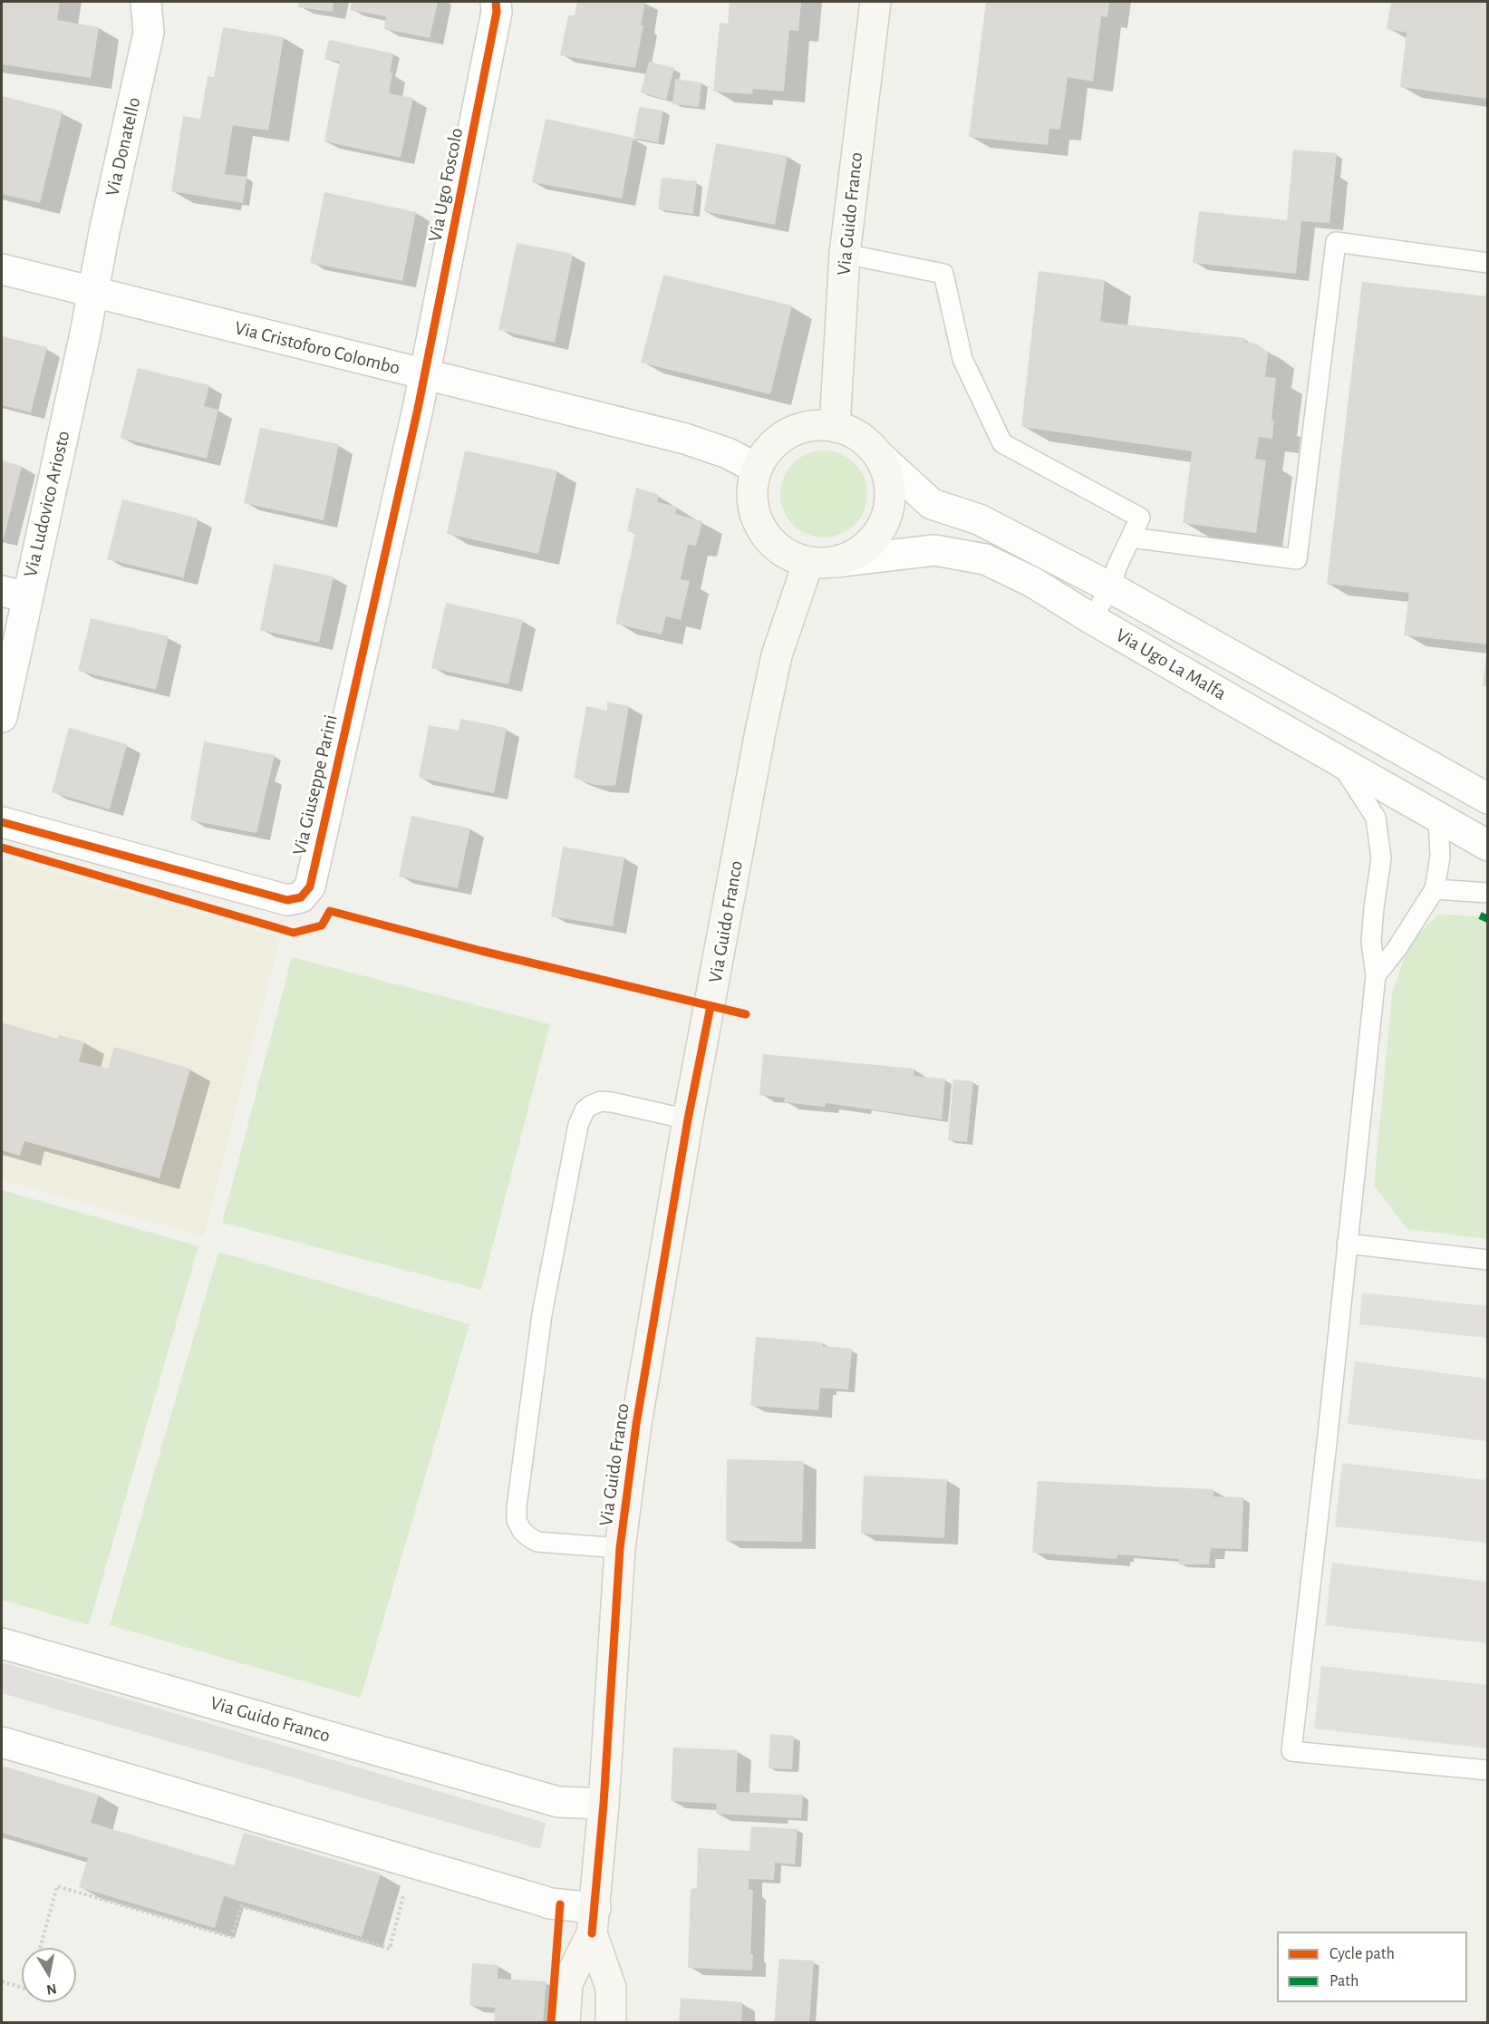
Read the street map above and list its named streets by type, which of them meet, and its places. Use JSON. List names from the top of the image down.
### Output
{
  "streets": {
    "street": [
      "Via Donatello",
      "Via Ugo Foscolo",
      "Via Guido Franco",
      "Via Cristoforo Colombo",
      "Via Ludovico Ariosto",
      "Via Ugo La Malfa",
      "Via Giuseppe Parini"
    ]
  },
  "crossings": [
    ["Via Donatello", "Via Cristoforo Colombo"],
    ["Via Donatello", "Via Ludovico Ariosto"],
    ["Via Ugo Foscolo", "Via Cristoforo Colombo"],
    ["Via Ugo Foscolo", "Via Giuseppe Parini"],
    ["Via Guido Franco", "Via Cristoforo Colombo"],
    ["Via Guido Franco", "Via Ugo La Malfa"],
    ["Via Cristoforo Colombo", "Via Ludovico Ariosto"],
    ["Via Cristoforo Colombo", "Via Ugo La Malfa"],
    ["Via Cristoforo Colombo", "Via Giuseppe Parini"]
  ],
  "legend": ["Cycle path", "Path"],
  "north": "bottom"
}
